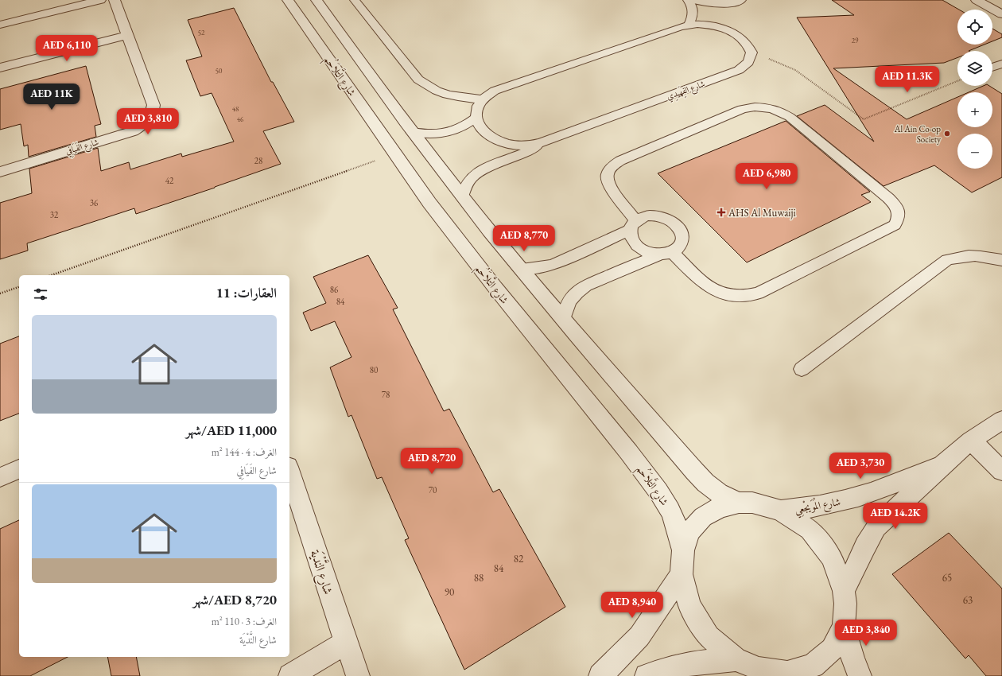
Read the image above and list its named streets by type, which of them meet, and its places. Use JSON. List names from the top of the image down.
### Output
{
  "streets": {
    "street": [
      "شارع التَّلاَحُم",
      "شارع الفَيَافِي",
      "شارع المُوَيجْعِي",
      "شارع النَّدْيَة"
    ],
    "lane": ["شارع الفِهَيدِي"]
  },
  "places": {
    "other": ["Al Ain Co-op Society"],
    "health": ["AHS Al Muwaiji"]
  },
  "house_numbers": [
    "52",
    "29",
    "50",
    "48",
    "46",
    "28",
    "42",
    "36",
    "32",
    "86",
    "84",
    "80",
    "78",
    "70",
    "82",
    "84",
    "88",
    "65",
    "90",
    "63"
  ],
  "page": {
    "map_buttons": ["+", "−"],
    "price": [
      "AED 6,110",
      "AED 11.3K",
      "AED 11K",
      "AED 3,810",
      "AED 6,980",
      "AED 8,770",
      "AED 8,720",
      "AED 3,730",
      "AED 14.2K",
      "AED 8,940",
      "AED 3,840"
    ],
    "heading": "العقارات: 11",
    "list": [
      {
        "name": "AED 11,000/شهر",
        "note": "الغرف: 4 · 144 m² · شارع الفَيَافِي"
      },
      {
        "name": "AED 8,720/شهر",
        "note": "الغرف: 3 · 110 m² · شارع النَّدْيَة"
      }
    ]
  }
}
